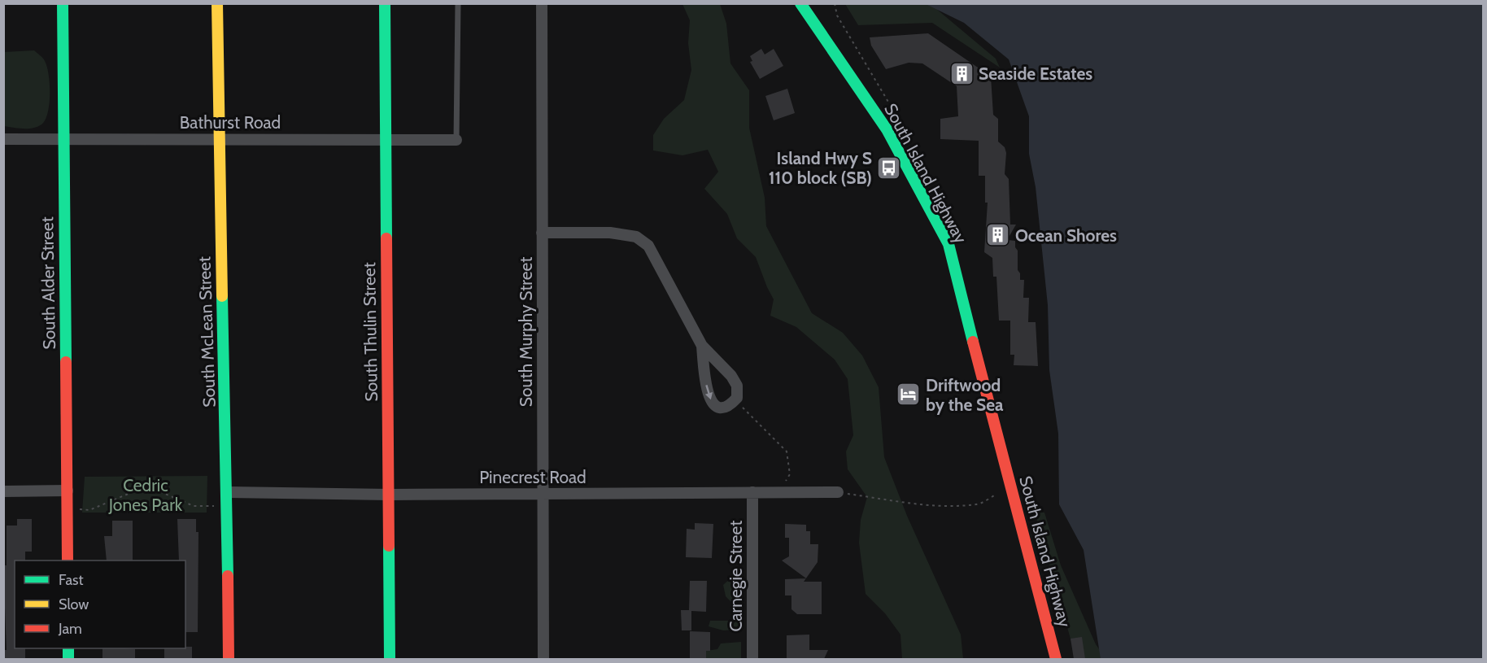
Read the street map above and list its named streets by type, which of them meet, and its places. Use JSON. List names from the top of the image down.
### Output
{
  "streets": {
    "street": [
      "Bathurst Road",
      "South Island Highway",
      "South Alder Street",
      "South McLean Street",
      "South Thulin Street",
      "South Murphy Street",
      "Pinecrest Road",
      "Carnegie Street"
    ]
  },
  "crossings": [
    ["Bathurst Road", "South Alder Street"],
    ["Bathurst Road", "South McLean Street"],
    ["Bathurst Road", "South Thulin Street"],
    ["South McLean Street", "Pinecrest Road"],
    ["South Thulin Street", "Pinecrest Road"],
    ["South Murphy Street", "Pinecrest Road"],
    ["Pinecrest Road", "Carnegie Street"]
  ],
  "parks": ["Cedric Jones Park"],
  "places": {
    "building": ["Seaside Estates", "Ocean Shores"],
    "bus stop": ["Island Hwy S 110 block (SB)"],
    "hotel": ["Driftwood by the Sea"]
  },
  "legend": ["Fast", "Slow", "Jam"]
}
